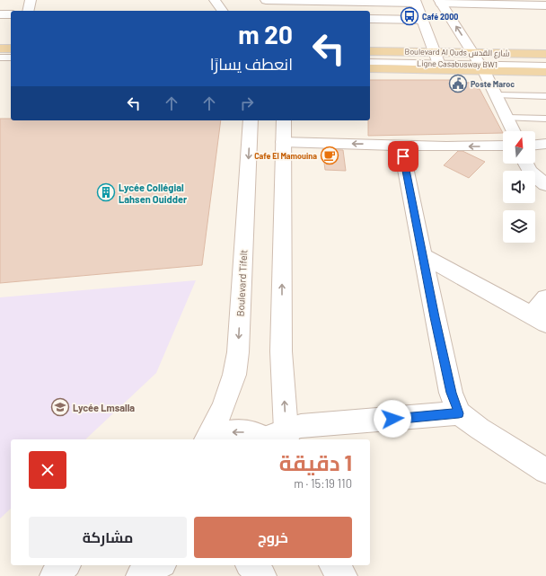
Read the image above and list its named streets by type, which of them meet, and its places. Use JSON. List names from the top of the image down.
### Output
{
  "streets": {
    "main road": ["Boulevard Al Quds شارع القدس"],
    "street": ["Boulevard Tifelt"],
    "lane": ["Ligne Casabusway BW1"]
  },
  "crossings": [
    ["Boulevard Al Quds شارع القدس", "Ligne Casabusway BW1"]
  ],
  "places": {
    "bus stop": ["Café 2000"],
    "public building": ["Poste Maroc"],
    "cafe": ["Cafe El Mamouina"],
    "building": ["Lycée Collégial Lahsen Ouidder"],
    "school or university": ["Lycée Lmsalla"]
  },
  "north": "top",
  "page": {
    "turn": ["20 m", "انعطف يسارًا"],
    "heading": ["1 دقيقة", "110 m · 15:19"],
    "buttons": ["خروج", "مشاركة"]
  }
}
